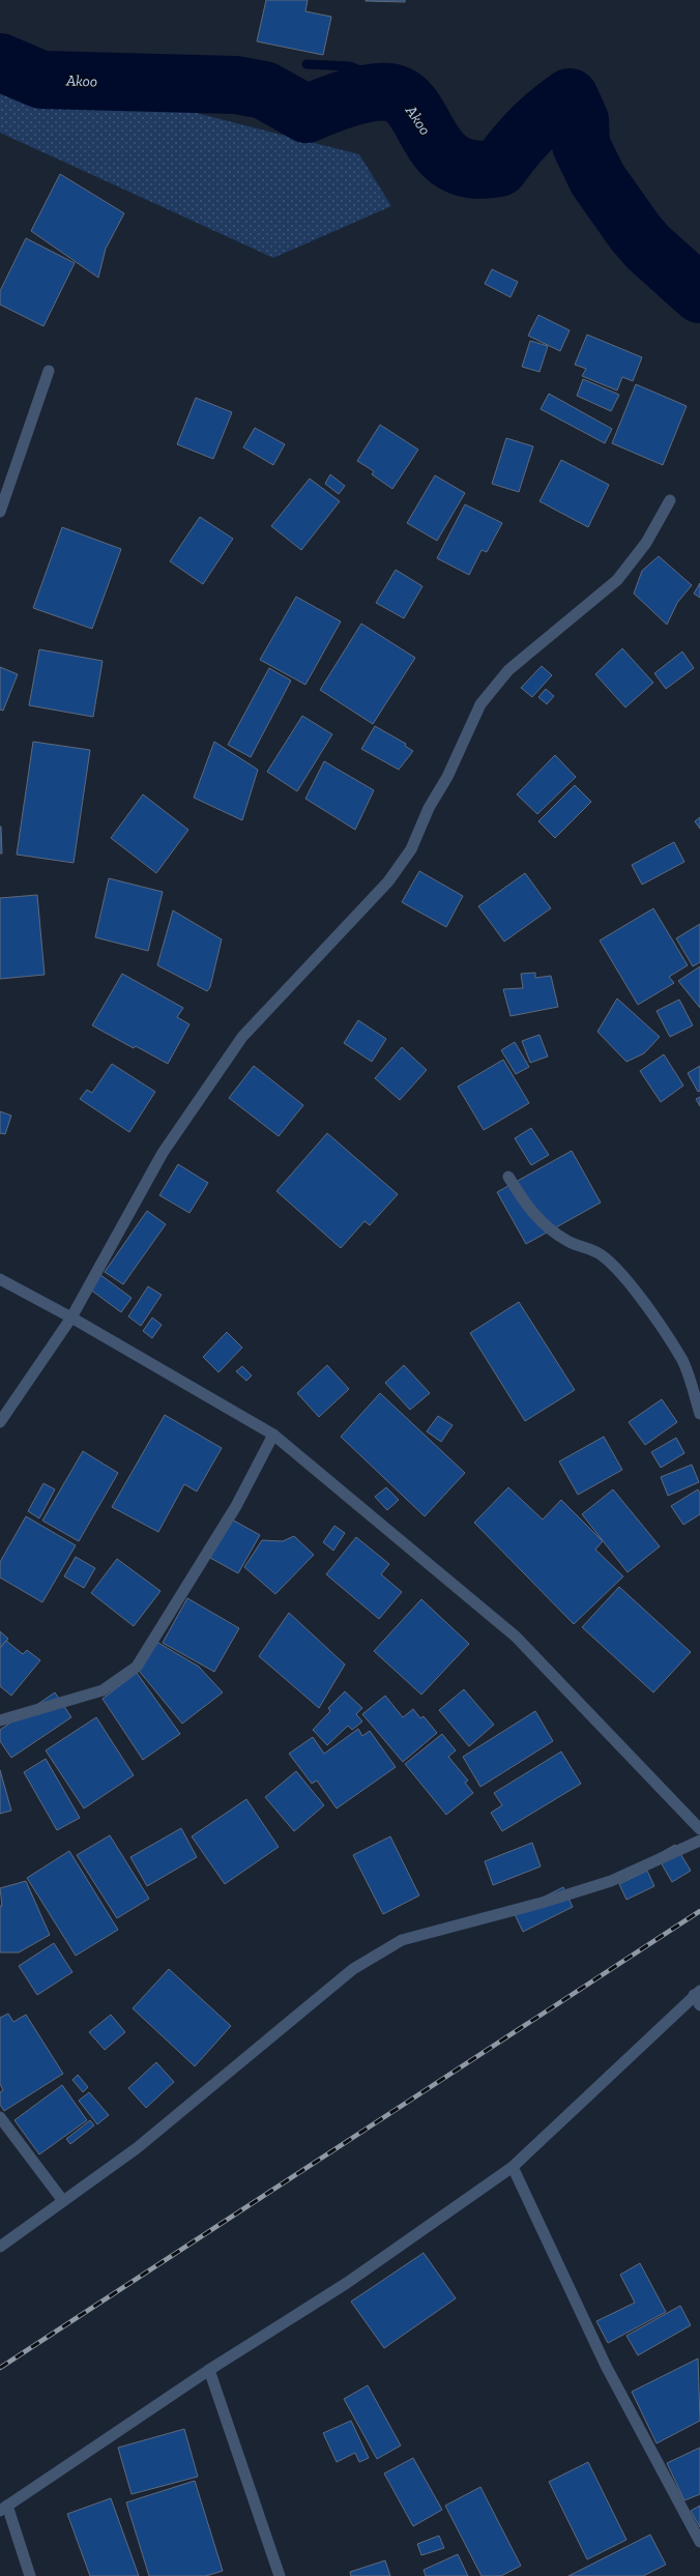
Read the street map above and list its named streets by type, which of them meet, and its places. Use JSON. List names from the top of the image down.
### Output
{
  "water": ["Akoo"]
}
